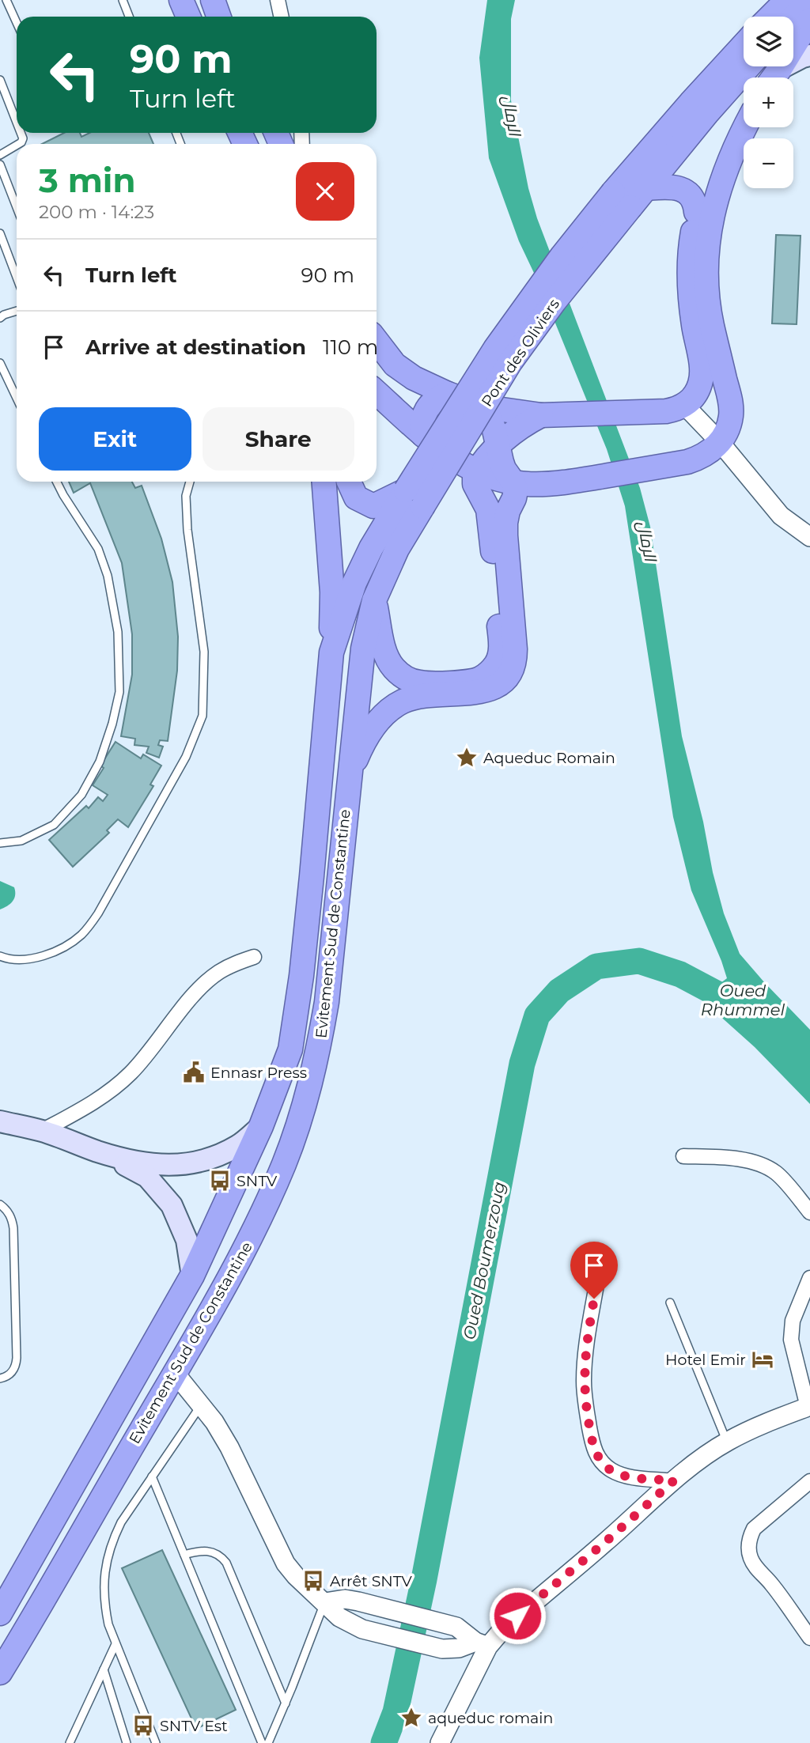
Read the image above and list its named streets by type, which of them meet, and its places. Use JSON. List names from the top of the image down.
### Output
{
  "streets": {
    "highway": ["Pont des Oliviers", "Evitement Sud de Constantine"]
  },
  "crossings": [
    ["Pont des Oliviers", "Evitement Sud de Constantine"]
  ],
  "water": ["الرمال", "Oued Rhummel", "Oued Boumerzoug"],
  "places": {
    "place": ["Aqueduc Romain", "aqueduc romain"],
    "public building": ["Ennasr Press"],
    "bus stop": ["SNTV", "Arrêt SNTV", "SNTV Est"],
    "hotel": ["Hotel Emir"]
  },
  "page": {
    "map_buttons": ["+", "−"],
    "turn": ["90 m", "Turn left"],
    "heading": ["3 min", "200 m · 14:23"],
    "list": [
      {
        "name": "Turn left",
        "value": "90 m"
      },
      {
        "name": "Arrive at destination",
        "value": "110 m"
      }
    ],
    "buttons": ["Exit", "Share"]
  }
}
